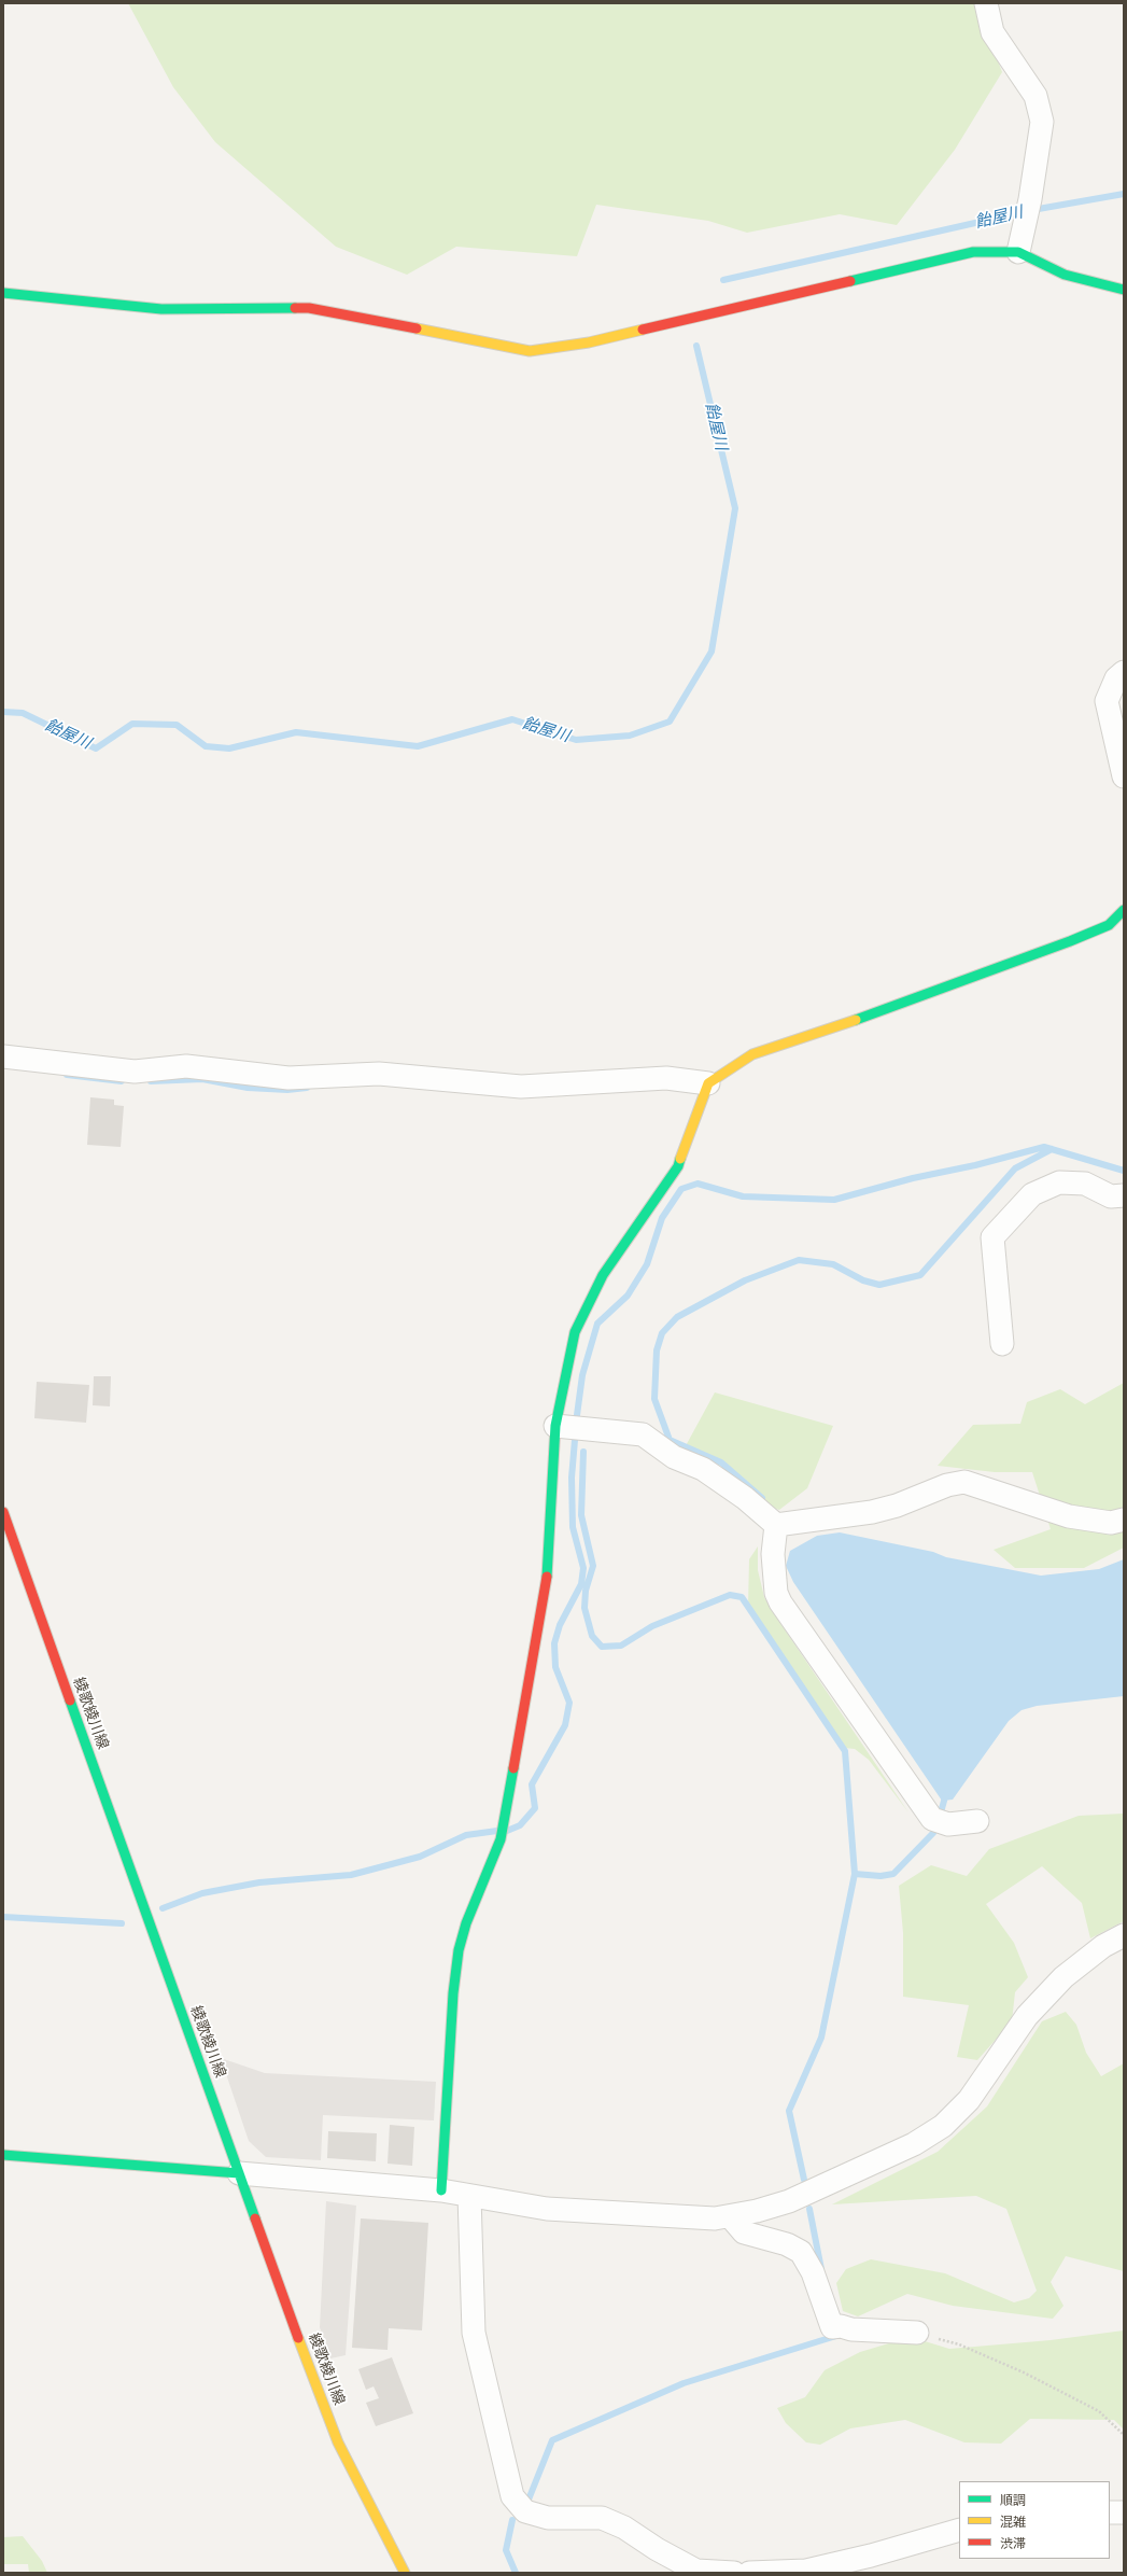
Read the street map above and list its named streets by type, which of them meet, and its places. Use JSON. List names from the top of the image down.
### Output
{
  "streets": {
    "street": ["綾歌綾川線"]
  },
  "water": ["飴屋川"],
  "legend": ["順調", "混雑", "渋滞"]
}
